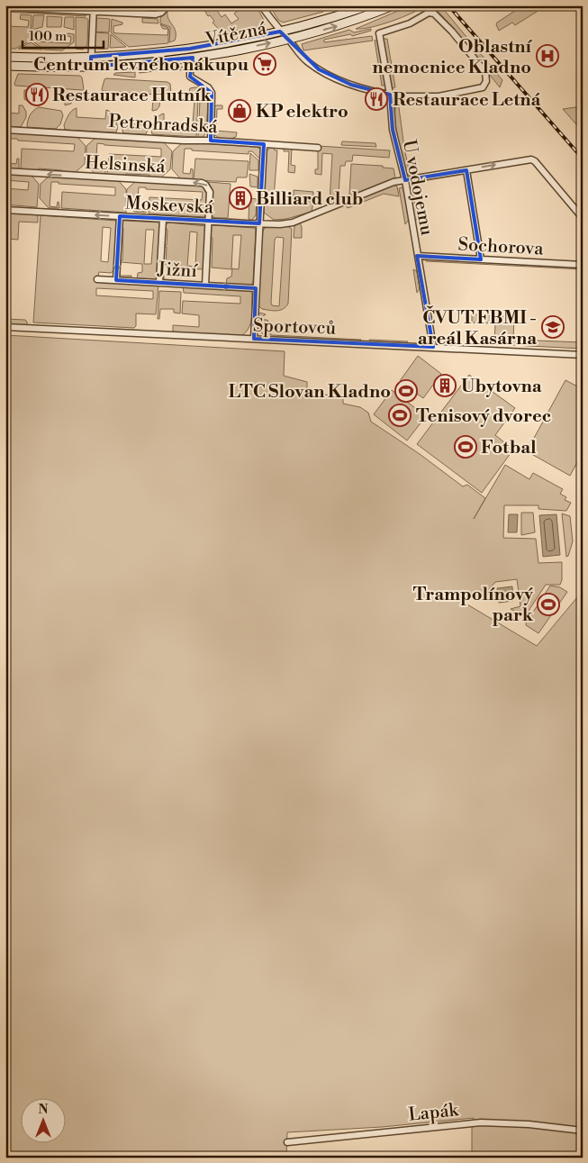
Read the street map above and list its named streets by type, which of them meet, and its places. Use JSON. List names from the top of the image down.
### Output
{
  "streets": {
    "main road": ["Vítězná"],
    "street": [
      "Petrohradská",
      "Helsinská",
      "U vodojemu",
      "Moskevská",
      "Sochorova",
      "Jižní",
      "Sportovců",
      "Lapák"
    ]
  },
  "crossings": [
    ["Vítězná", "Petrohradská"],
    ["Helsinská", "Moskevská"],
    ["Helsinská", "Jižní"],
    ["U vodojemu", "Moskevská"],
    ["U vodojemu", "Sochorova"],
    ["U vodojemu", "Sportovců"]
  ],
  "one_way": ["Helsinská"],
  "places": {
    "hospital": ["Oblastní nemocnice Kladno"],
    "supermarket": ["Centrum levného nákupu"],
    "restaurant": ["Restaurace Hutník", "Restaurace Letná"],
    "shop": ["KP elektro"],
    "building": ["Billiard club", "Ubytovna"],
    "school or university": ["ČVUT FBMI - areál Kasárna"],
    "sports": [
      "LTC Slovan Kladno",
      "Tenisový dvorec",
      "Fotbal",
      "Trampolínový park"
    ]
  },
  "scale_bar": "100 m",
  "north": "top"
}
